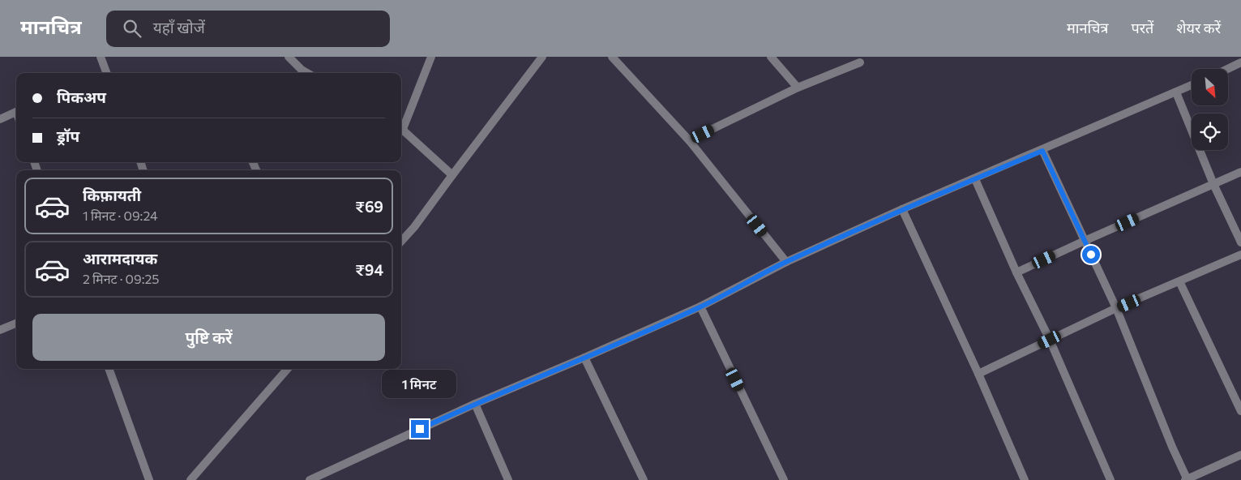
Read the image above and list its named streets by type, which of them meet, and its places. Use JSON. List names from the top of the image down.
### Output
{
  "north": "bottom right",
  "page": {
    "header": "मानचित्र",
    "search": "यहाँ खोजें",
    "nav": ["मानचित्र", "परतें", "शेयर करें"],
    "banner": ["पिकअप", "ड्रॉप"],
    "list": [
      {
        "name": "किफ़ायती",
        "note": "1 मिनट · 09:24",
        "value": "₹69"
      },
      {
        "name": "आरामदायक",
        "note": "2 मिनट · 09:25",
        "value": "₹94"
      }
    ],
    "buttons": "पुष्टि करें",
    "bubble": "1 मिनट"
  }
}
